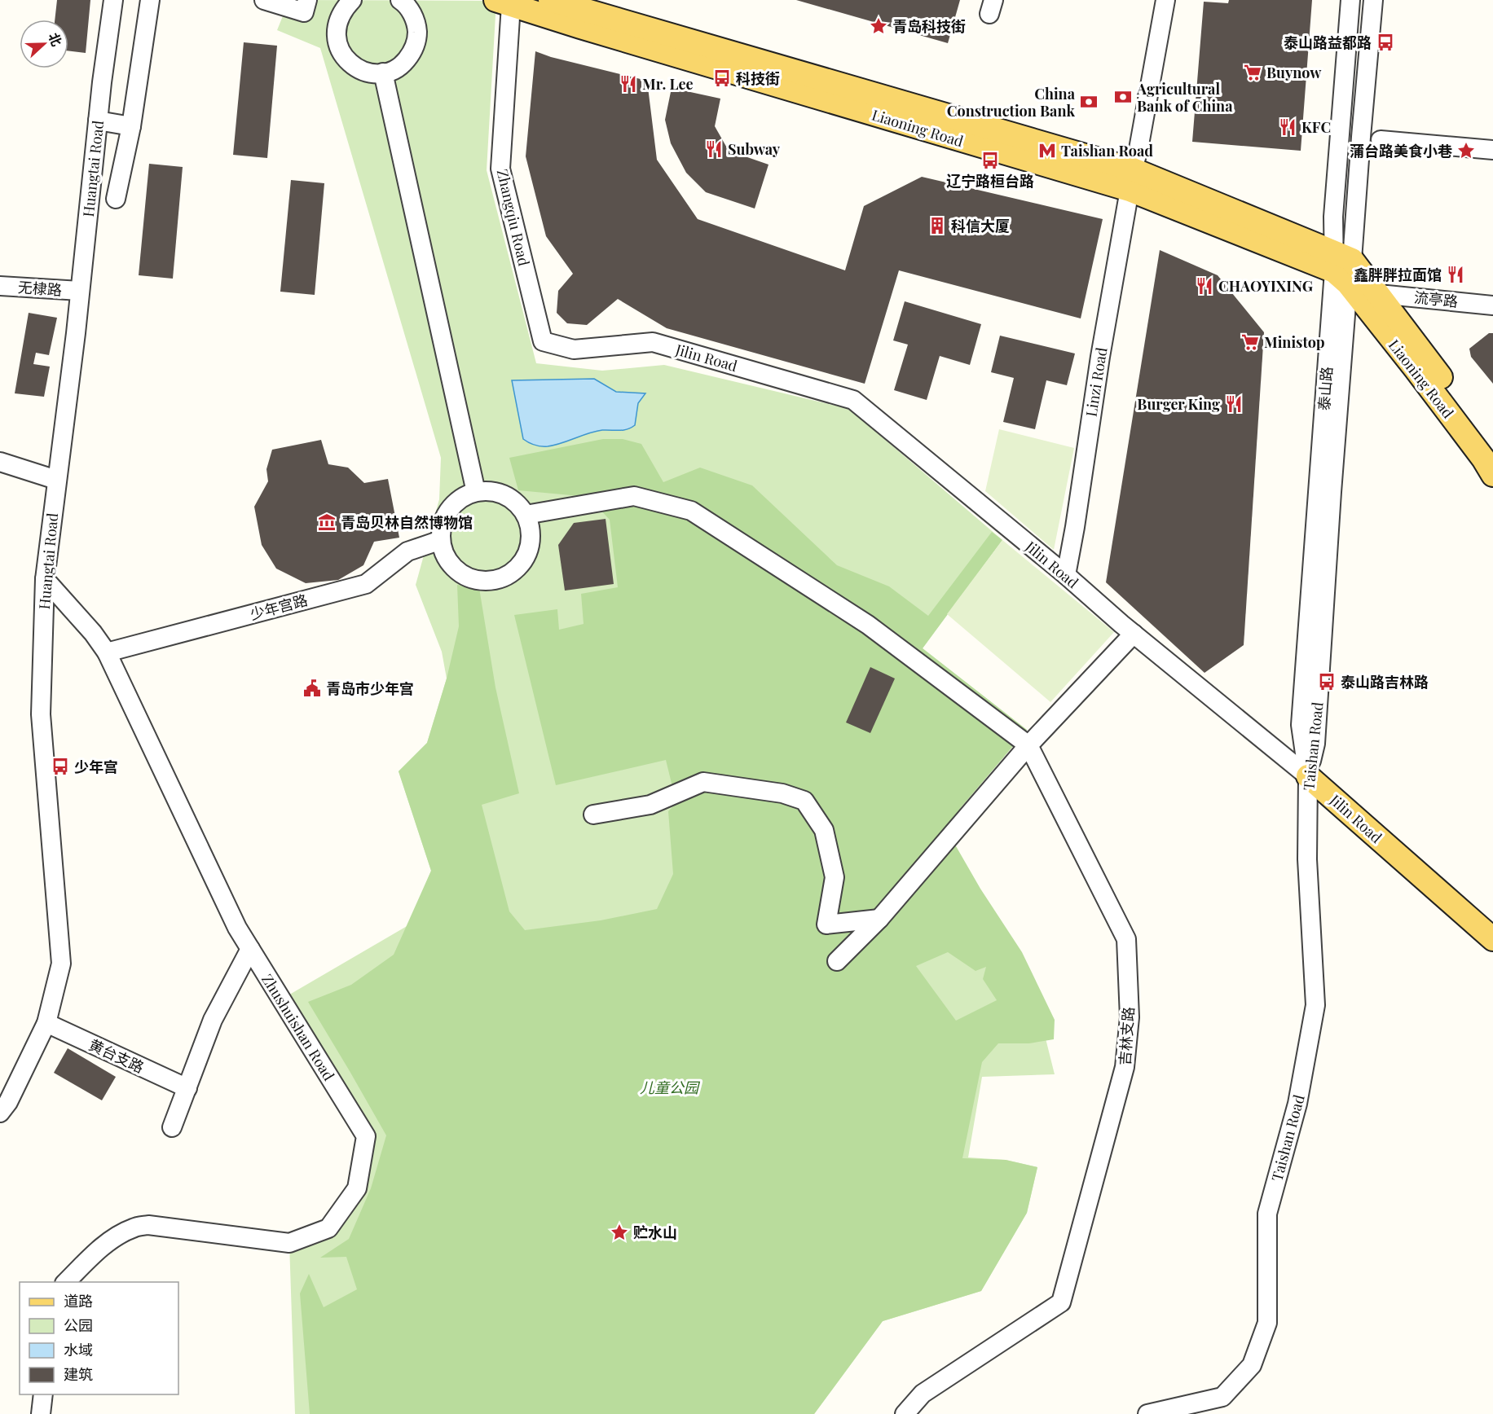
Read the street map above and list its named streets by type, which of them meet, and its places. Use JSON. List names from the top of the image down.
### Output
{
  "streets": {
    "main road": ["Liaoning Road", "Jilin Road"],
    "street": [
      "Huangtai Road",
      "Zhangqiu Road",
      "无棣路",
      "流亭路",
      "Linzi Road",
      "少年宫路",
      "Taishan Road",
      "Zhushuishan Road",
      "吉林支路",
      "黄台支路"
    ]
  },
  "crossings": [
    ["Liaoning Road", "Zhangqiu Road"],
    ["Liaoning Road", "流亭路"],
    ["Liaoning Road", "Linzi Road"],
    ["Liaoning Road", "Taishan Road"],
    ["Huangtai Road", "无棣路"],
    ["Huangtai Road", "Zhushuishan Road"],
    ["Huangtai Road", "黄台支路"],
    ["Zhangqiu Road", "Jilin Road"],
    ["Jilin Road", "Linzi Road"],
    ["Jilin Road", "Taishan Road"],
    ["少年宫路", "Zhushuishan Road"]
  ],
  "parks": ["儿童公园"],
  "places": {
    "place": ["青岛科技街", "蒲台路美食小巷", "贮水山"],
    "bus stop": [
      "泰山路益都路",
      "科技街",
      "辽宁路桓台路",
      "泰山路吉林路",
      "少年宫"
    ],
    "supermarket": ["Buynow", "Ministop"],
    "restaurant": [
      "Mr. Lee",
      "KFC",
      "Subway",
      "鑫胖胖拉面馆",
      "CHAOYIXING",
      "Burger King"
    ],
    "bank": ["Agricultural Bank of China", "China Construction Bank"],
    "metro station": ["Taishan Road"],
    "building": ["科信大厦"],
    "museum": ["青岛贝林自然博物馆"],
    "public building": ["青岛市少年宫"]
  },
  "legend": [
    "道路",
    "公园",
    "水域",
    "建筑"
  ],
  "north": "right"
}
